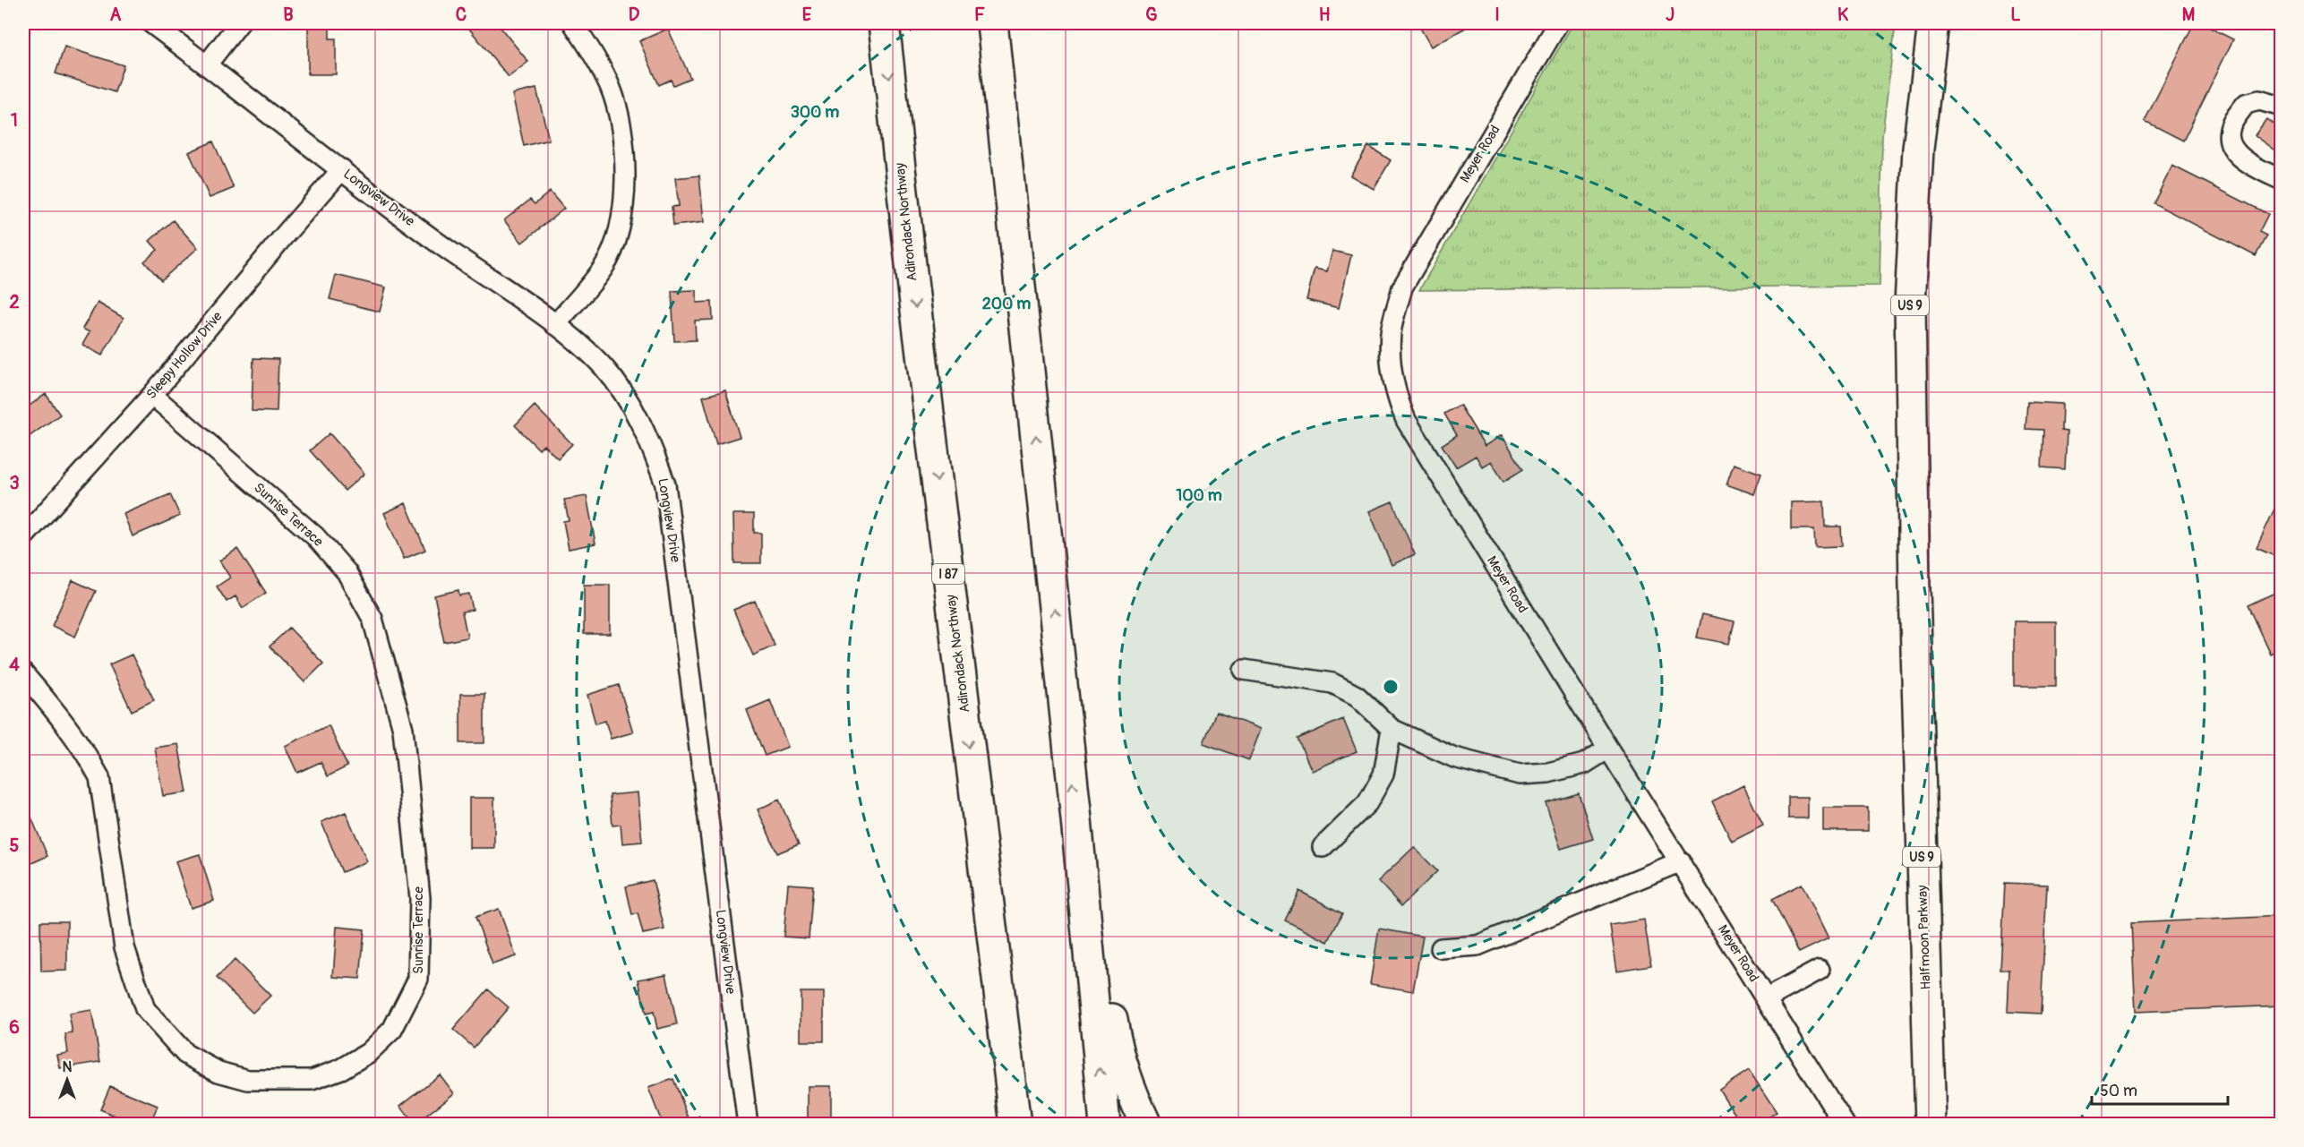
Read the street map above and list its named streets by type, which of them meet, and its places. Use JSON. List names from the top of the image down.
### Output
{
  "streets": {
    "main road": [
      "Adirondack Northway",
      "US 9",
      "I 87",
      "Halfmoon Parkway"
    ],
    "street": [
      "Meyer Road",
      "Longview Drive",
      "Sleepy Hollow Drive",
      "Sunrise Terrace"
    ]
  },
  "crossings": [
    ["Longview Drive", "Sleepy Hollow Drive"],
    ["Sleepy Hollow Drive", "Sunrise Terrace"]
  ],
  "scale_bar": "50 m",
  "north": "top",
  "grid": {
    "columns": [
      "A",
      "B",
      "C",
      "D",
      "E",
      "F",
      "G",
      "H",
      "I",
      "J",
      "K",
      "L",
      "M"
    ],
    "rows": [
      "1",
      "2",
      "3",
      "4",
      "5",
      "6"
    ]
  },
  "rings": ["300 m", "200 m", "100 m"]
}
